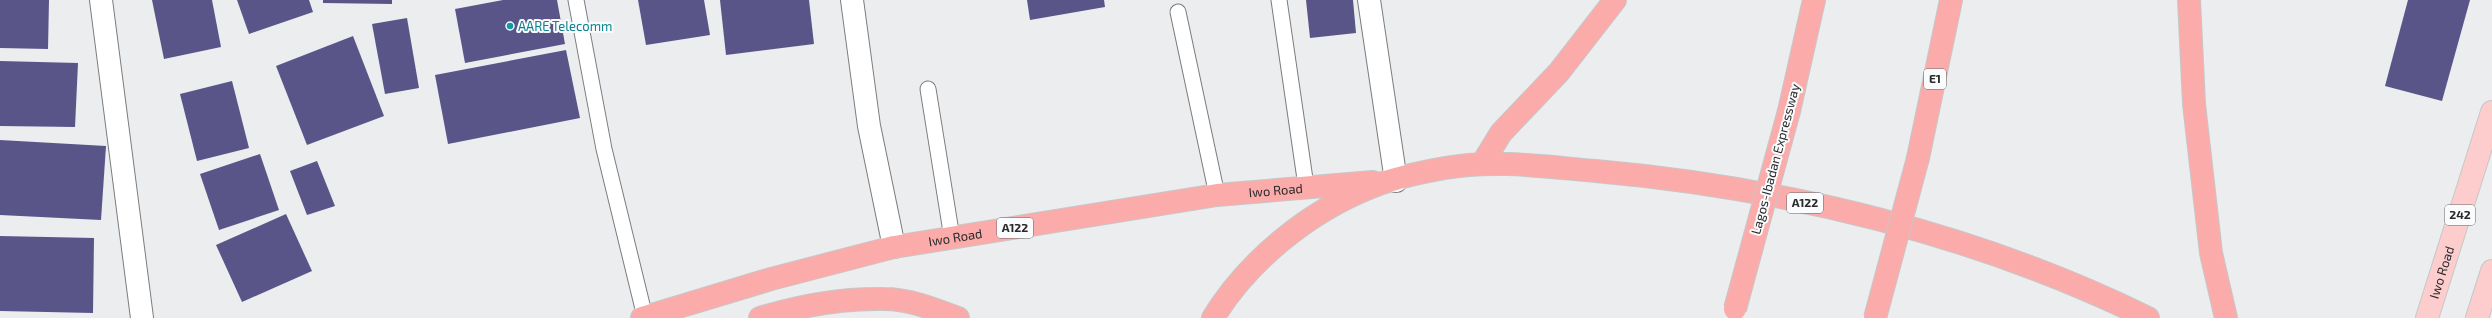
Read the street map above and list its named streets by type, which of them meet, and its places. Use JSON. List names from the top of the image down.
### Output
{
  "streets": {
    "highway": [
      "E1",
      "Lagos-Ibadan Expressway",
      "Iwo Road",
      "A122"
    ],
    "main road": ["242"]
  },
  "crossings": [
    ["Iwo Road", "A122"]
  ],
  "places": ["AARE Telecomm"]
}
